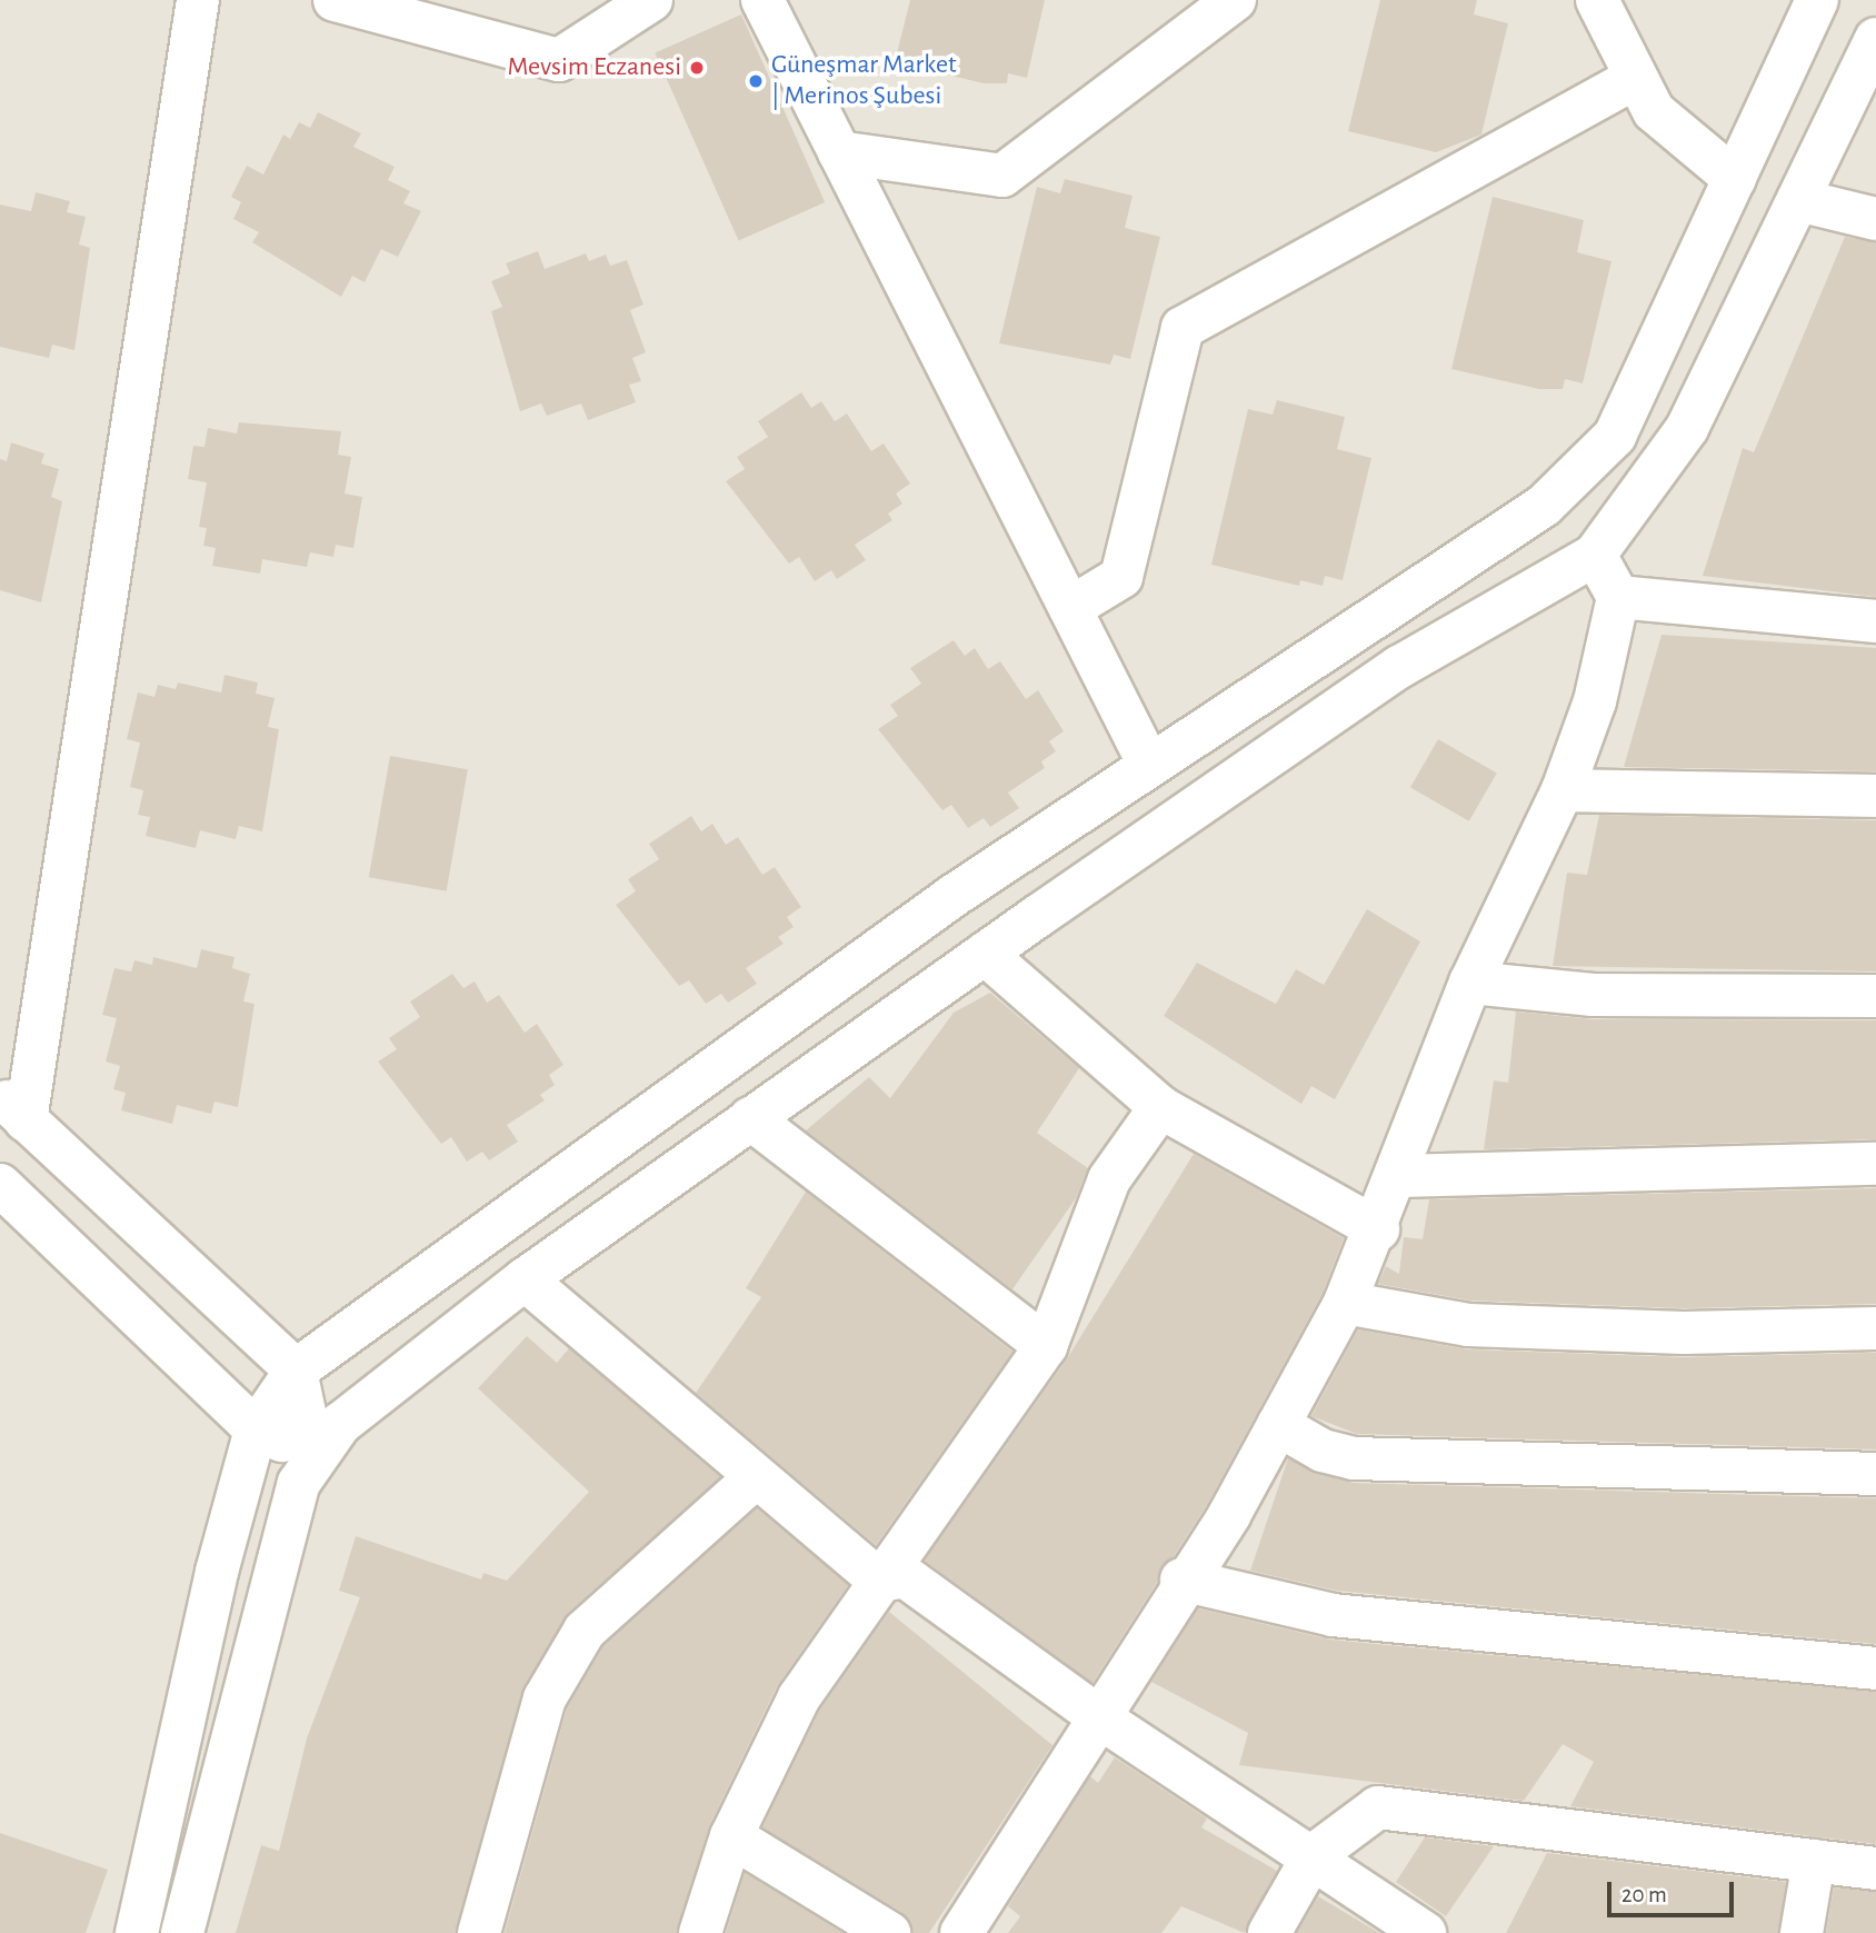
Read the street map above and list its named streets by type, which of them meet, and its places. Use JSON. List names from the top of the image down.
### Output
{
  "places": ["Mevsim Eczanesi", "Güneşmar Market | Merinos Şubesi"],
  "scale_bar": "20 m"
}
